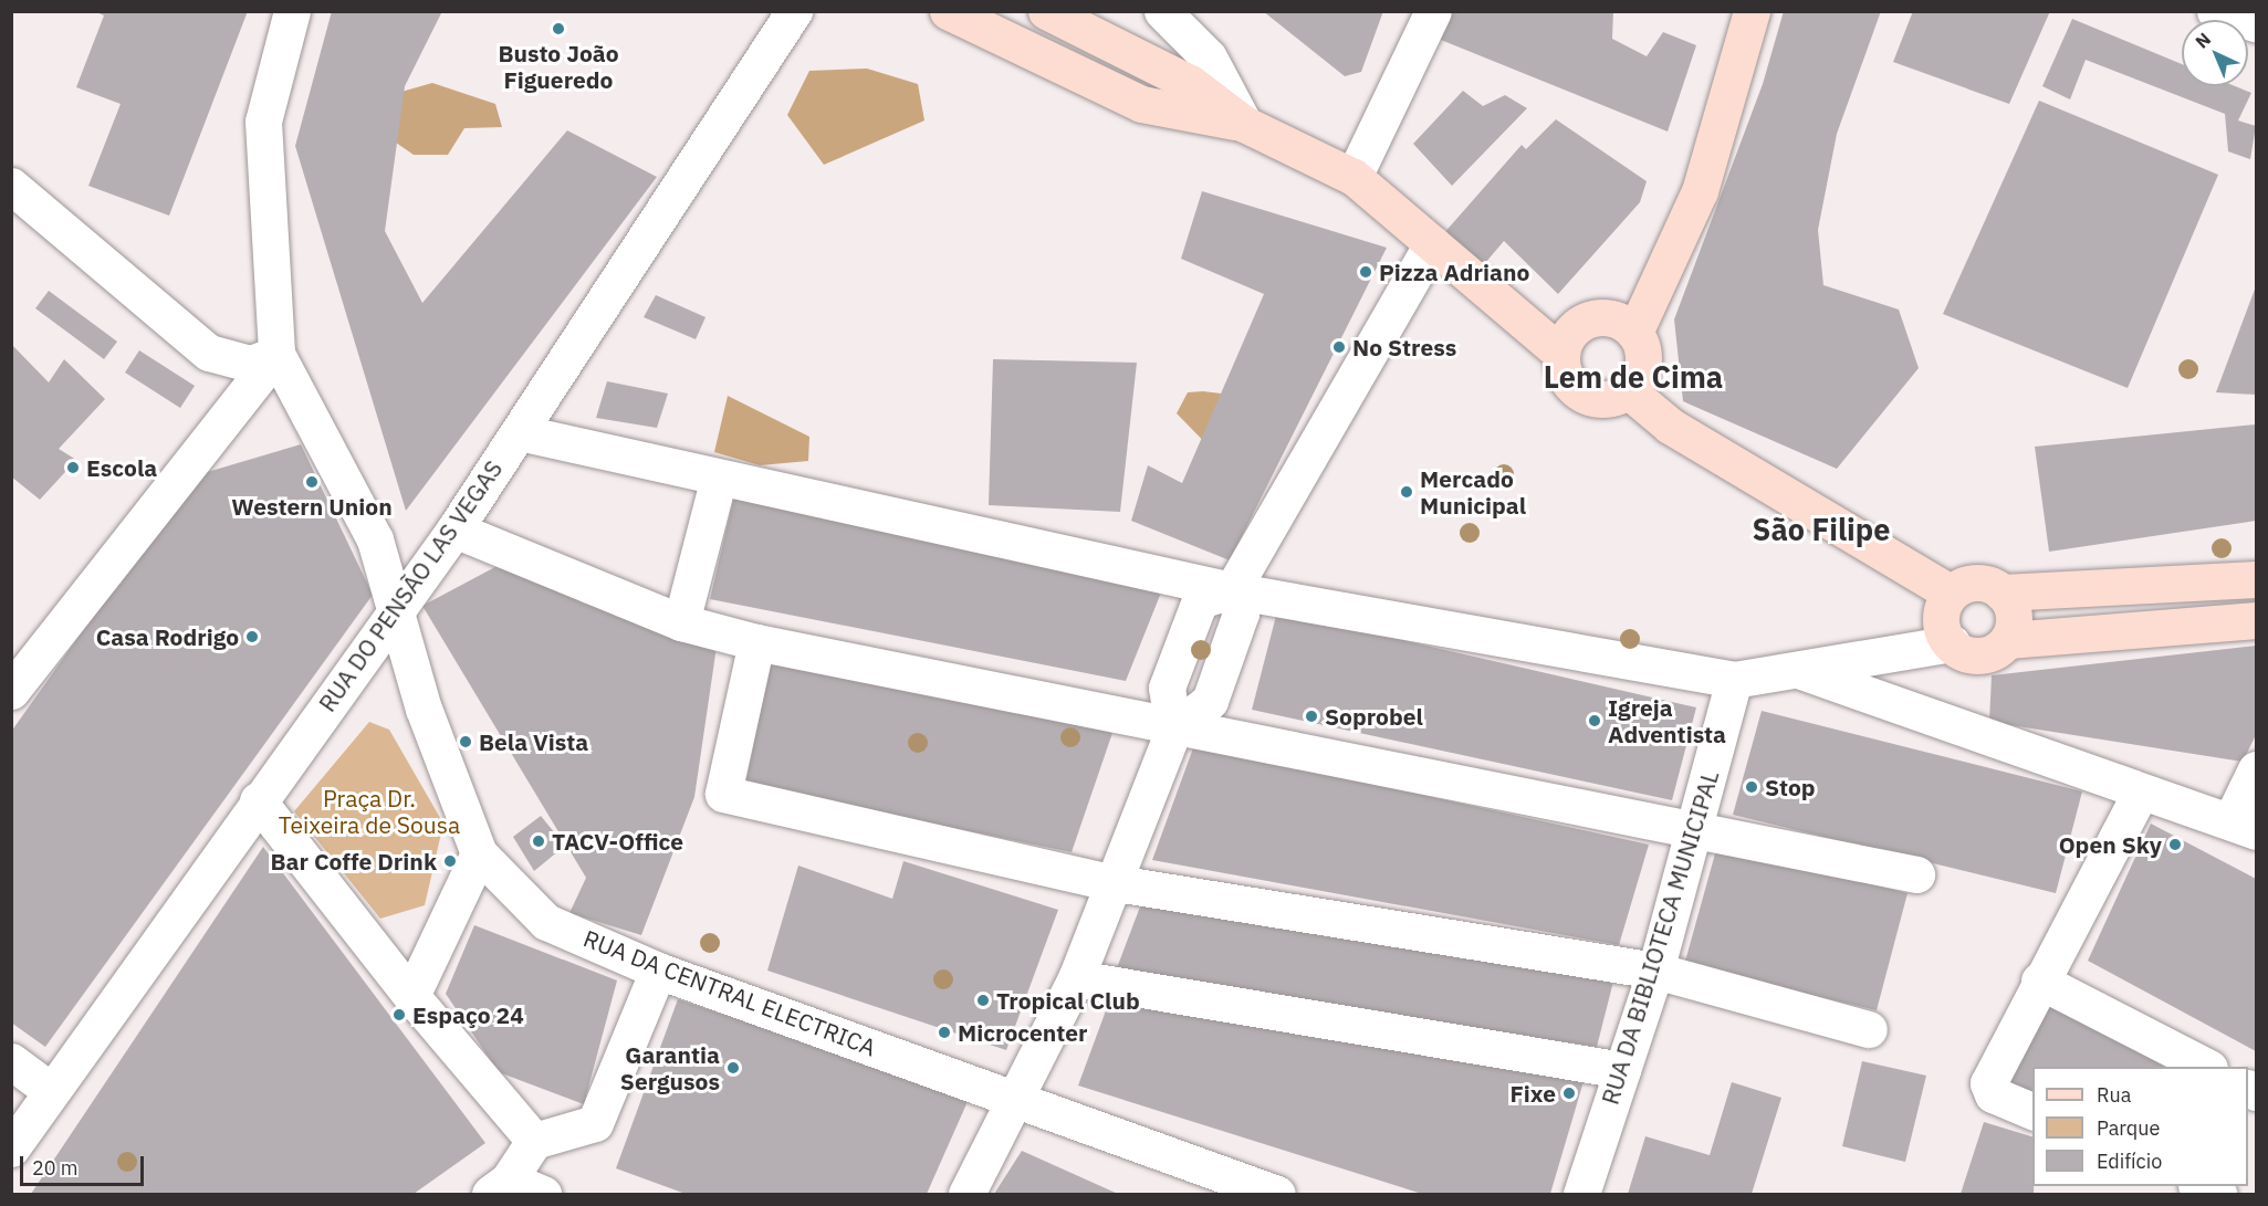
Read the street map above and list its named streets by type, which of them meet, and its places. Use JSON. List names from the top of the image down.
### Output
{
  "streets": {
    "street": ["RUA DO PENSÃO LAS VEGAS", "RUA DA BIBLIOTECA MUNICIPAL", "RUA DA CENTRAL ELECTRICA"]
  },
  "crossings": [
    ["RUA DO PENSÃO LAS VEGAS", "RUA DA CENTRAL ELECTRICA"]
  ],
  "districts": ["Lem de Cima", "São Filipe"],
  "parks": ["Praça Dr. Teixeira de Sousa"],
  "places": [
    "Busto João Figueredo",
    "Pizza Adriano",
    "No Stress",
    "Escola",
    "Western Union",
    "Mercado Municipal",
    "Casa Rodrigo",
    "Soprobel",
    "Igreja Adventista",
    "Bela Vista",
    "Stop",
    "TACV-Office",
    "Open Sky",
    "Bar Coffe Drink",
    "Tropical Club",
    "Espaço 24",
    "Microcenter",
    "Garantia Sergusos",
    "Fixe"
  ],
  "legend": ["Rua", "Parque", "Edifício"],
  "scale_bar": "20 m",
  "north": "top left"
}
